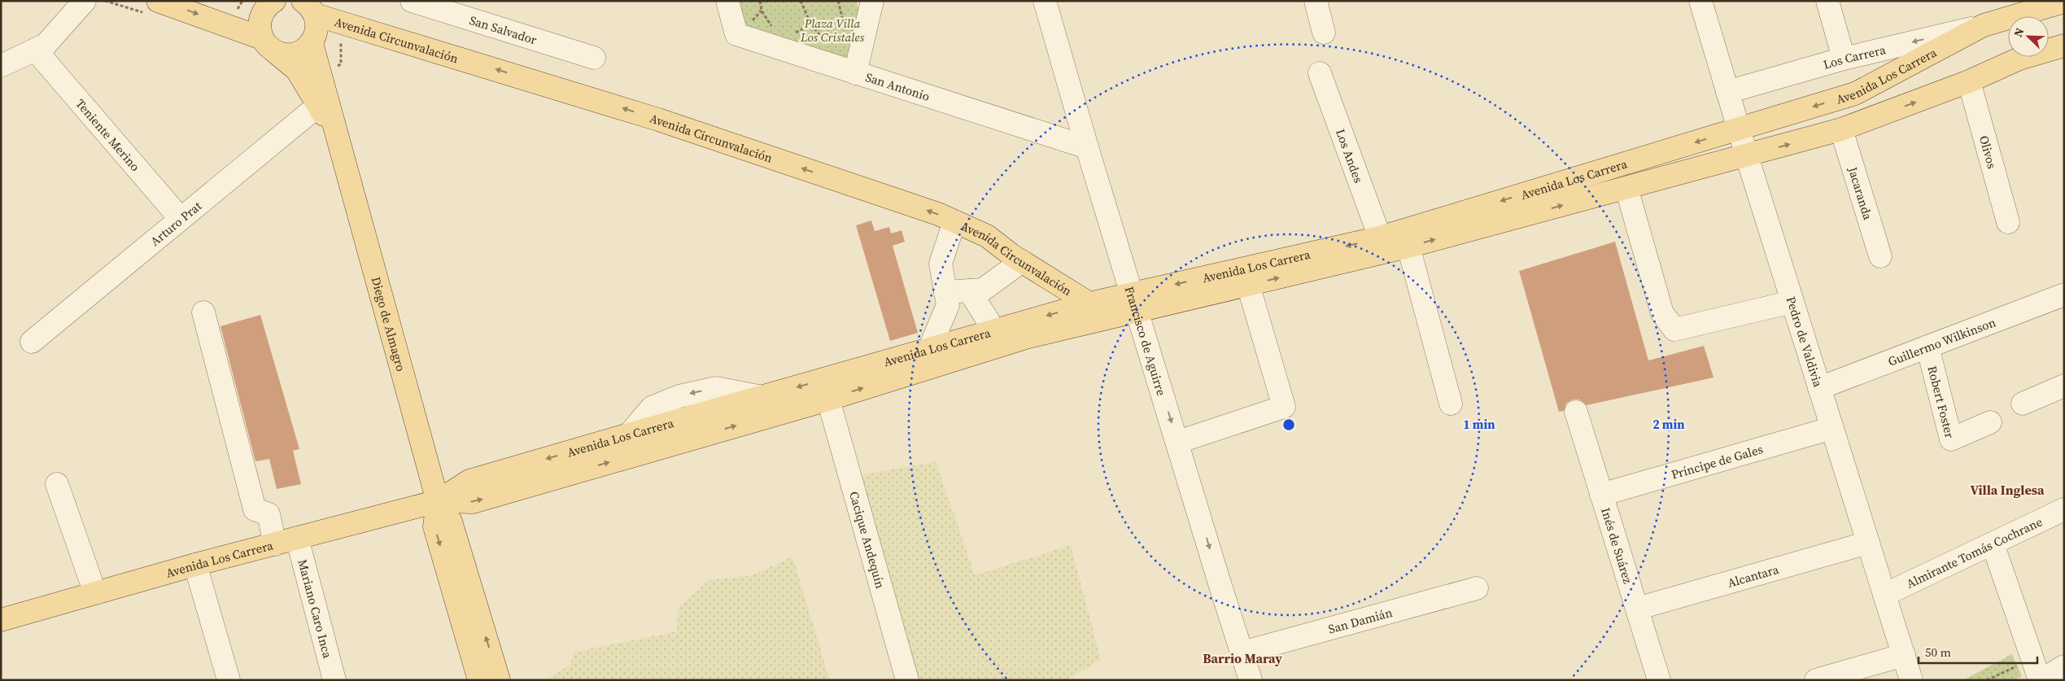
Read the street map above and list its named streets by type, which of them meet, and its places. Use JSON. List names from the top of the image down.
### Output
{
  "streets": {
    "main road": ["Avenida Circunvalación", "Avenida Los Carrera", "Diego de Almagro"],
    "street": [
      "San Salvador",
      "Los Carrera",
      "San Antonio",
      "Teniente Merino",
      "Olivos",
      "Los Andes",
      "Jacaranda",
      "Arturo Prat",
      "Francisco de Aguirre",
      "Pedro de Valdivia",
      "Guillermo Wilkinson",
      "Robert Foster",
      "Príncipe de Gales",
      "Cacique Andequín",
      "Inés de Suárez",
      "Almirante Tomás Cochrane",
      "Alcantara",
      "Mariano Caro Inca",
      "San Damián"
    ]
  },
  "crossings": [
    ["Avenida Circunvalación", "Avenida Los Carrera"],
    ["Avenida Circunvalación", "Diego de Almagro"],
    ["Los Carrera", "Avenida Los Carrera"],
    ["Los Carrera", "Pedro de Valdivia"],
    ["Avenida Los Carrera", "Olivos"],
    ["Avenida Los Carrera", "Los Andes"],
    ["Avenida Los Carrera", "Jacaranda"],
    ["Avenida Los Carrera", "Diego de Almagro"],
    ["Avenida Los Carrera", "Francisco de Aguirre"],
    ["Avenida Los Carrera", "Pedro de Valdivia"],
    ["Avenida Los Carrera", "Cacique Andequín"],
    ["Avenida Los Carrera", "Mariano Caro Inca"],
    ["San Antonio", "Francisco de Aguirre"],
    ["Teniente Merino", "Arturo Prat"],
    ["Arturo Prat", "Diego de Almagro"],
    ["Francisco de Aguirre", "San Damián"],
    ["Pedro de Valdivia", "Guillermo Wilkinson"],
    ["Pedro de Valdivia", "Príncipe de Gales"],
    ["Pedro de Valdivia", "Almirante Tomás Cochrane"],
    ["Pedro de Valdivia", "Alcantara"],
    ["Guillermo Wilkinson", "Robert Foster"],
    ["Príncipe de Gales", "Inés de Suárez"],
    ["Inés de Suárez", "Alcantara"]
  ],
  "one_way": ["Avenida Circunvalación", "Los Carrera", "Francisco de Aguirre"],
  "districts": ["Villa Inglesa", "Barrio Maray"],
  "parks": ["Plaza Villa Los Cristales"],
  "scale_bar": "50 m",
  "north": "top left",
  "rings": ["1 min", "2 min"]
}
